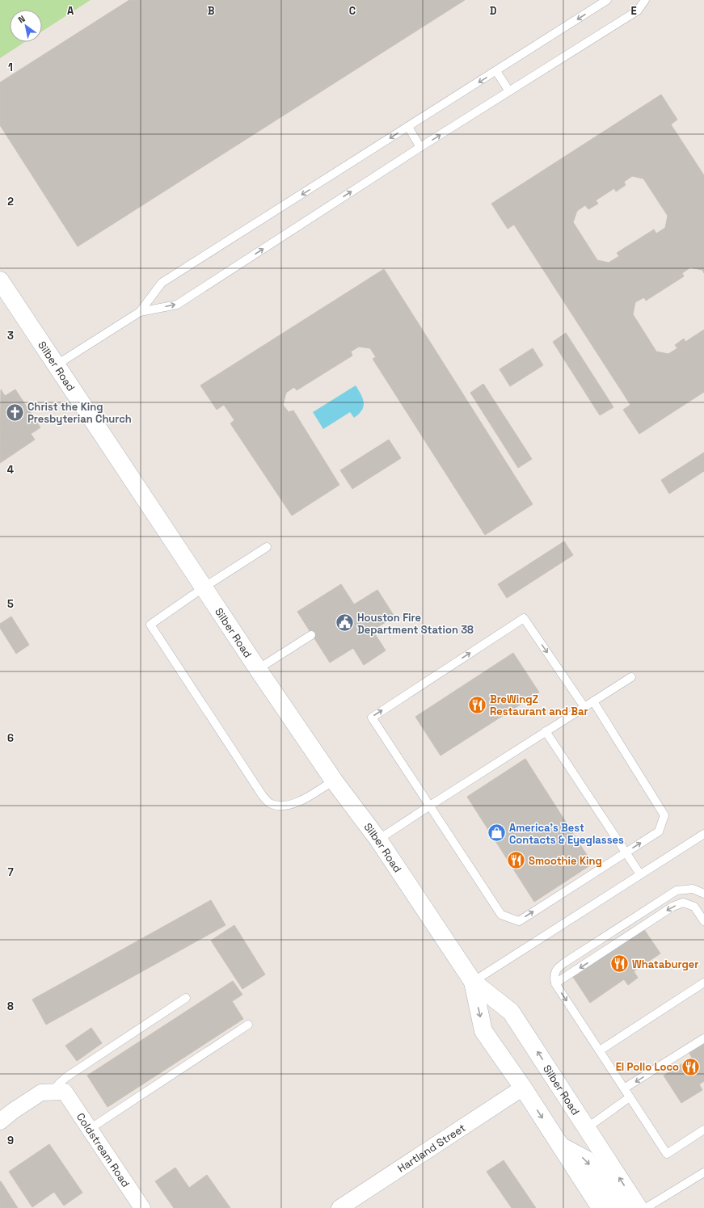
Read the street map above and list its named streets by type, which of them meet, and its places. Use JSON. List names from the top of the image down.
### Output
{
  "streets": {
    "street": ["Silber Road", "Hartland Street", "Coldstream Road"]
  },
  "crossings": [
    ["Silber Road", "Hartland Street"]
  ],
  "places": {
    "church": ["Christ the King Presbyterian Church"],
    "public building": ["Houston Fire Department Station 38"],
    "restaurant": [
      "BreWingZ Restaurant and Bar",
      "Smoothie King",
      "Whataburger",
      "El Pollo Loco"
    ],
    "shop": ["America's Best Contacts & Eyeglasses"]
  },
  "north": "top left",
  "grid": {
    "columns": [
      "A",
      "B",
      "C",
      "D",
      "E"
    ],
    "rows": [
      "1",
      "2",
      "3",
      "4",
      "5",
      "6",
      "7",
      "8",
      "9"
    ]
  }
}
